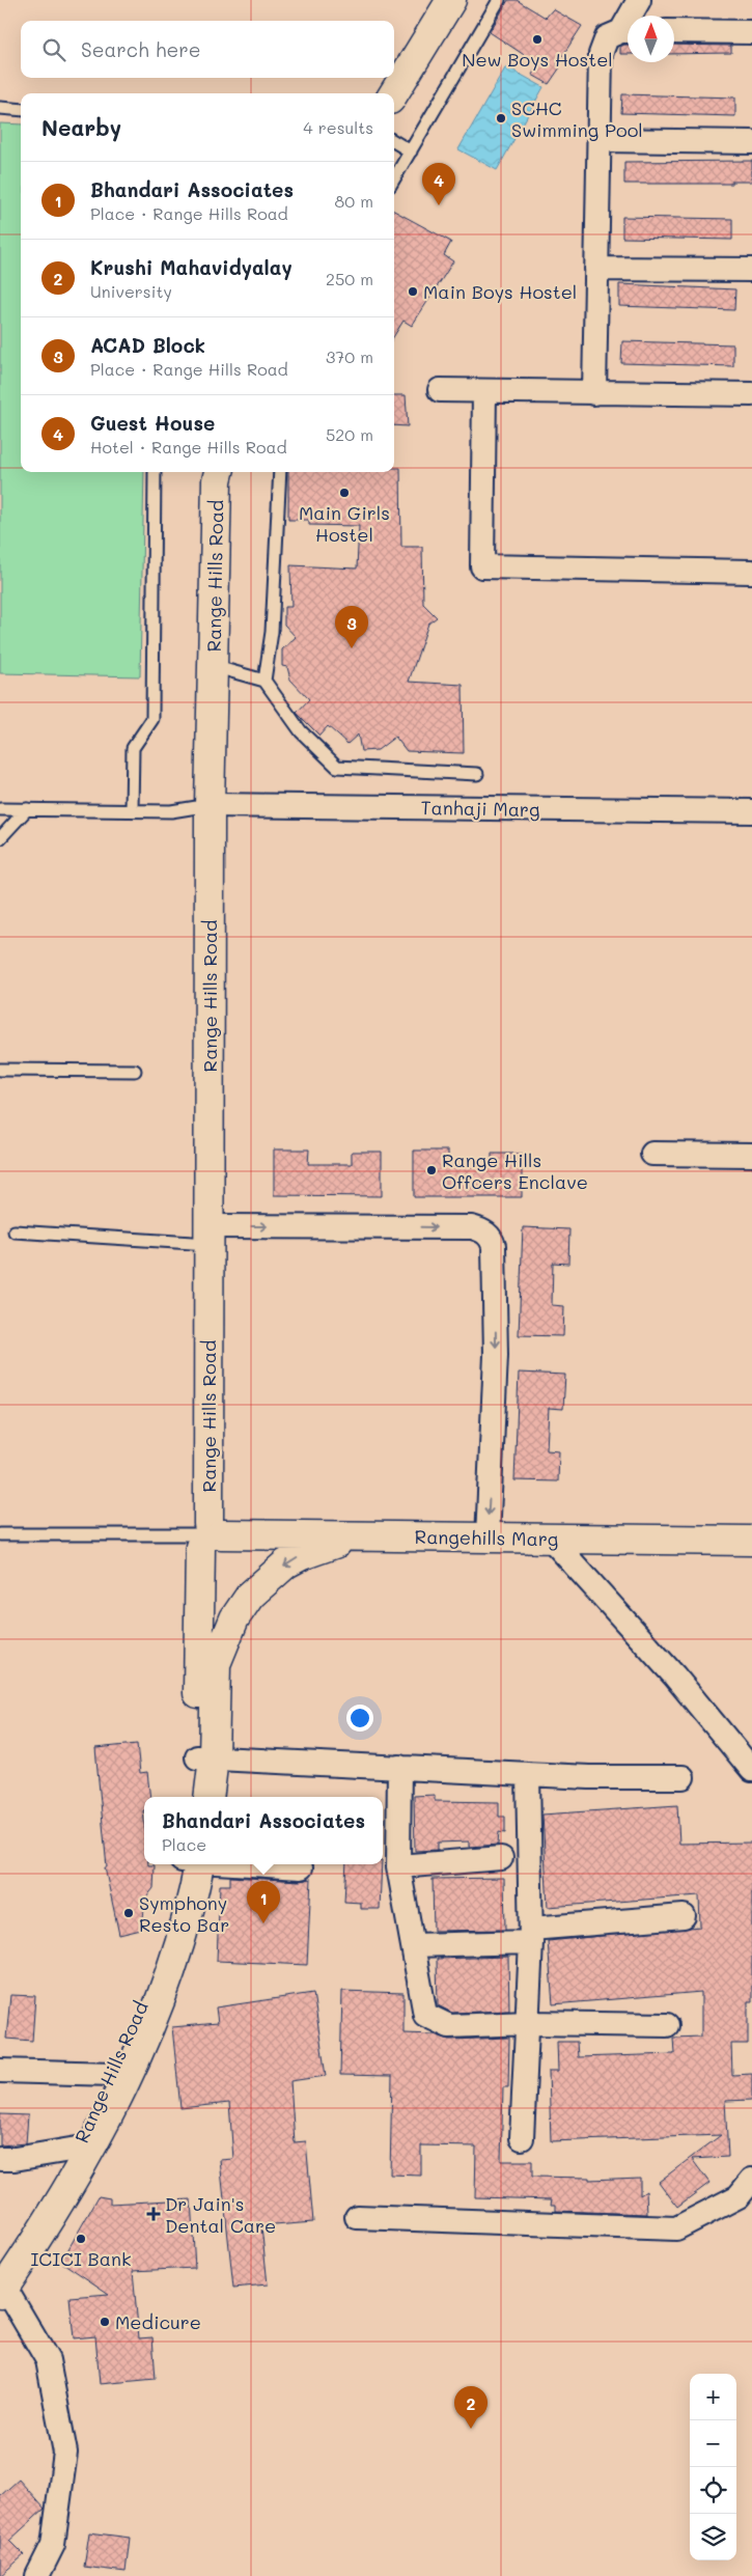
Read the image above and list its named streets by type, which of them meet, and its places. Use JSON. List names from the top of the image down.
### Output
{
  "streets": {
    "main road": ["Range Hills Road", "Rangehills Marg"],
    "street": ["Tanhaji Marg"]
  },
  "crossings": [
    ["Range Hills Road", "Tanhaji Marg"],
    ["Range Hills Road", "Rangehills Marg"]
  ],
  "places": {
    "other": [
      "New Boys Hostel",
      "SCHC Swimming Pool",
      "Main Boys Hostel",
      "Main Girls Hostel",
      "Range Hills Offcers Enclave",
      "Symphony Resto Bar",
      "ICICI Bank",
      "Medicure"
    ],
    "health": ["Dr Jain's Dental Care"]
  },
  "north": "top",
  "page": {
    "search": "Search here",
    "heading": ["Nearby", "4 results"],
    "list": [
      {
        "mark": "1",
        "name": "Bhandari Associates",
        "note": "Place · Range Hills Road",
        "value": "80 m"
      },
      {
        "mark": "2",
        "name": "Krushi Mahavidyalay",
        "note": "University",
        "value": "250 m"
      },
      {
        "mark": "3",
        "name": "ACAD Block",
        "note": "Place · Range Hills Road",
        "value": "370 m"
      },
      {
        "mark": "4",
        "name": "Guest House",
        "note": "Hotel · Range Hills Road",
        "value": "520 m"
      }
    ],
    "pins": [
      "4",
      "3",
      "1",
      "2"
    ],
    "popup": ["Bhandari Associates", "Place"],
    "map_buttons": ["+", "−"]
  }
}
